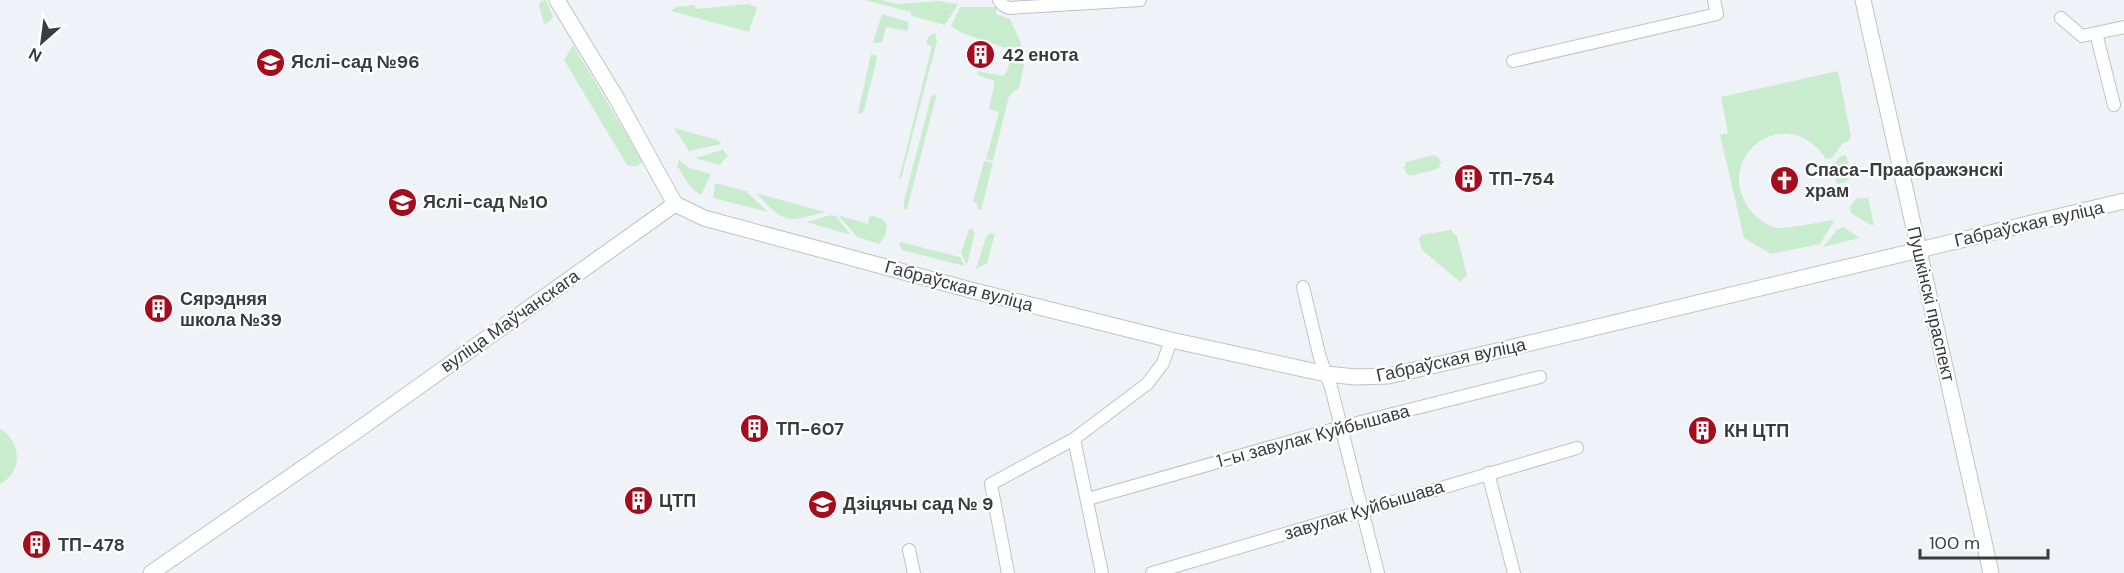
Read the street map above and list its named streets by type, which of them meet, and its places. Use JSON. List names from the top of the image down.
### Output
{
  "streets": {
    "main road": ["Габраўская вуліца", "Пушкінскі праспект", "вуліца Маўчанскага"],
    "street": ["1-ы завулак Куйбышава", "завулак Куйбышава"]
  },
  "crossings": [
    ["Габраўская вуліца", "Пушкінскі праспект"],
    ["Габраўская вуліца", "вуліца Маўчанскага"]
  ],
  "places": {
    "building": [
      "42 енота",
      "ТП-754",
      "Сярэдняя школа №39",
      "ТП-607",
      "КН ЦТП",
      "ЦТП",
      "ТП-478"
    ],
    "school or university": ["Яслі-сад №96", "Яслі-сад №10", "Дзіцячы сад № 9"],
    "church": ["Спаса-Праабражэнскі храм"]
  },
  "scale_bar": "100 m",
  "north": "bottom left"
}
